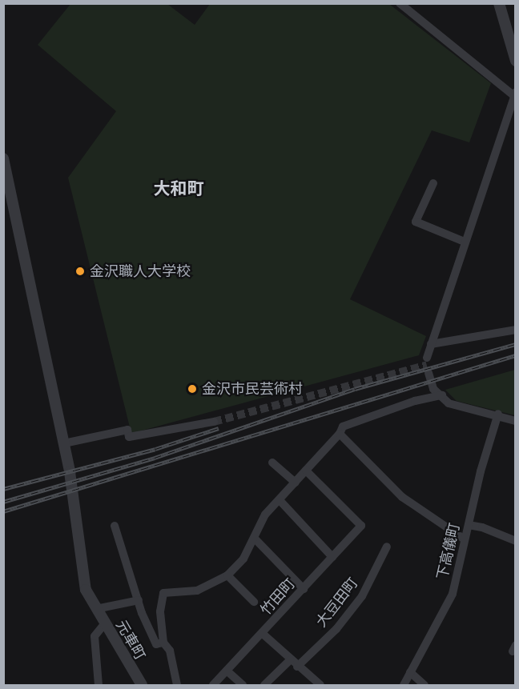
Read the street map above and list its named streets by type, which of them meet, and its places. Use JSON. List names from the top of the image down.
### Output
{
  "streets": {
    "street": [
      "下高儀町",
      "竹田町",
      "大豆田町",
      "元車町"
    ]
  },
  "districts": ["大和町"],
  "places": ["金沢職人大学校", "金沢市民芸術村"]
}
